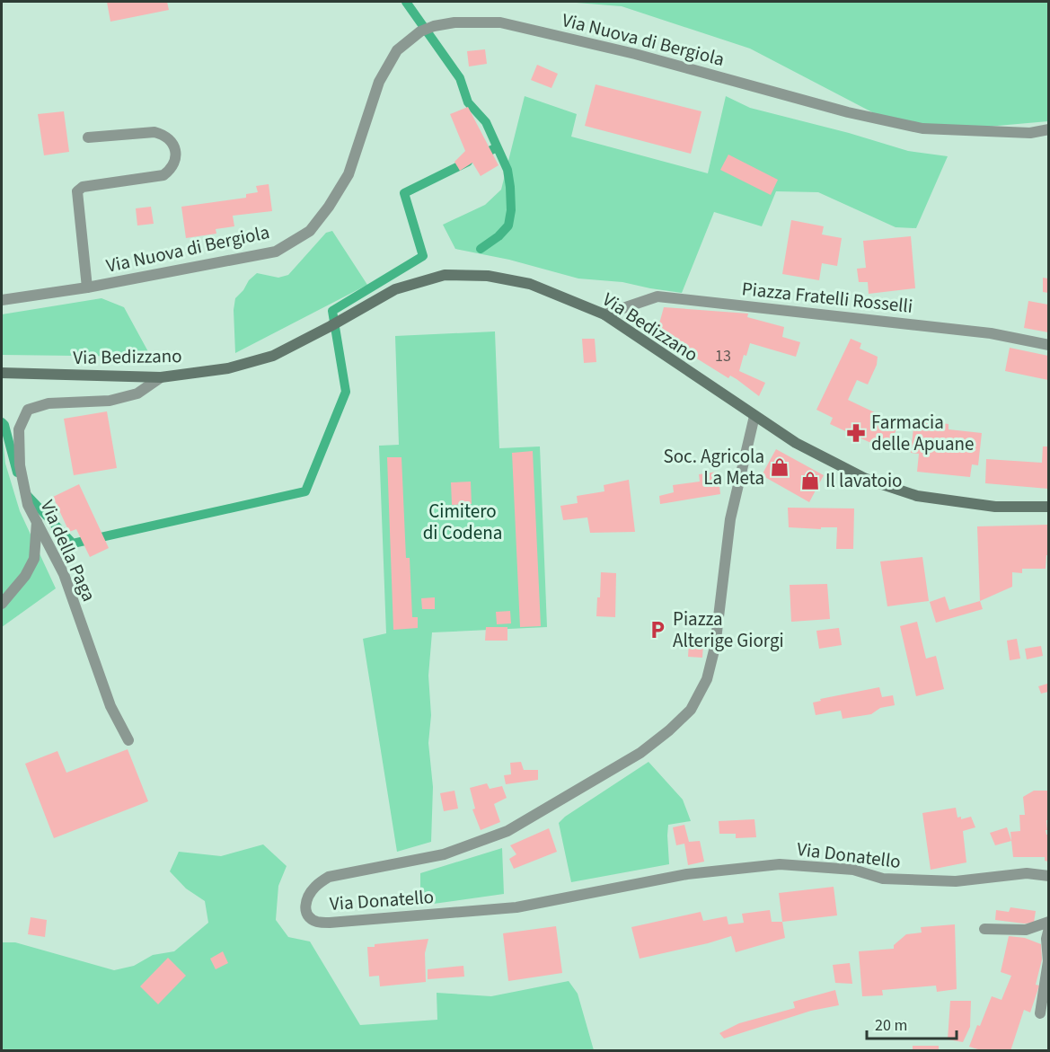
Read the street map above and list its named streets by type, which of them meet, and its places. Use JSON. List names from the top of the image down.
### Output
{
  "streets": {
    "street": [
      "Via Nuova di Bergiola",
      "Piazza Fratelli Rosselli",
      "Via Bedizzano",
      "Via della Paga",
      "Via Donatello"
    ]
  },
  "crossings": [
    ["Piazza Fratelli Rosselli", "Via Bedizzano"],
    ["Via Bedizzano", "Via della Paga"],
    ["Via Bedizzano", "Via Donatello"]
  ],
  "parks": ["Cimitero di Codena"],
  "places": {
    "pharmacy": ["Farmacia delle Apuane"],
    "shop": ["Soc. Agricola La Meta", "Il lavatoio"],
    "parking": ["Piazza Alterige Giorgi"]
  },
  "house_numbers": ["13"],
  "scale_bar": "20 m"
}
